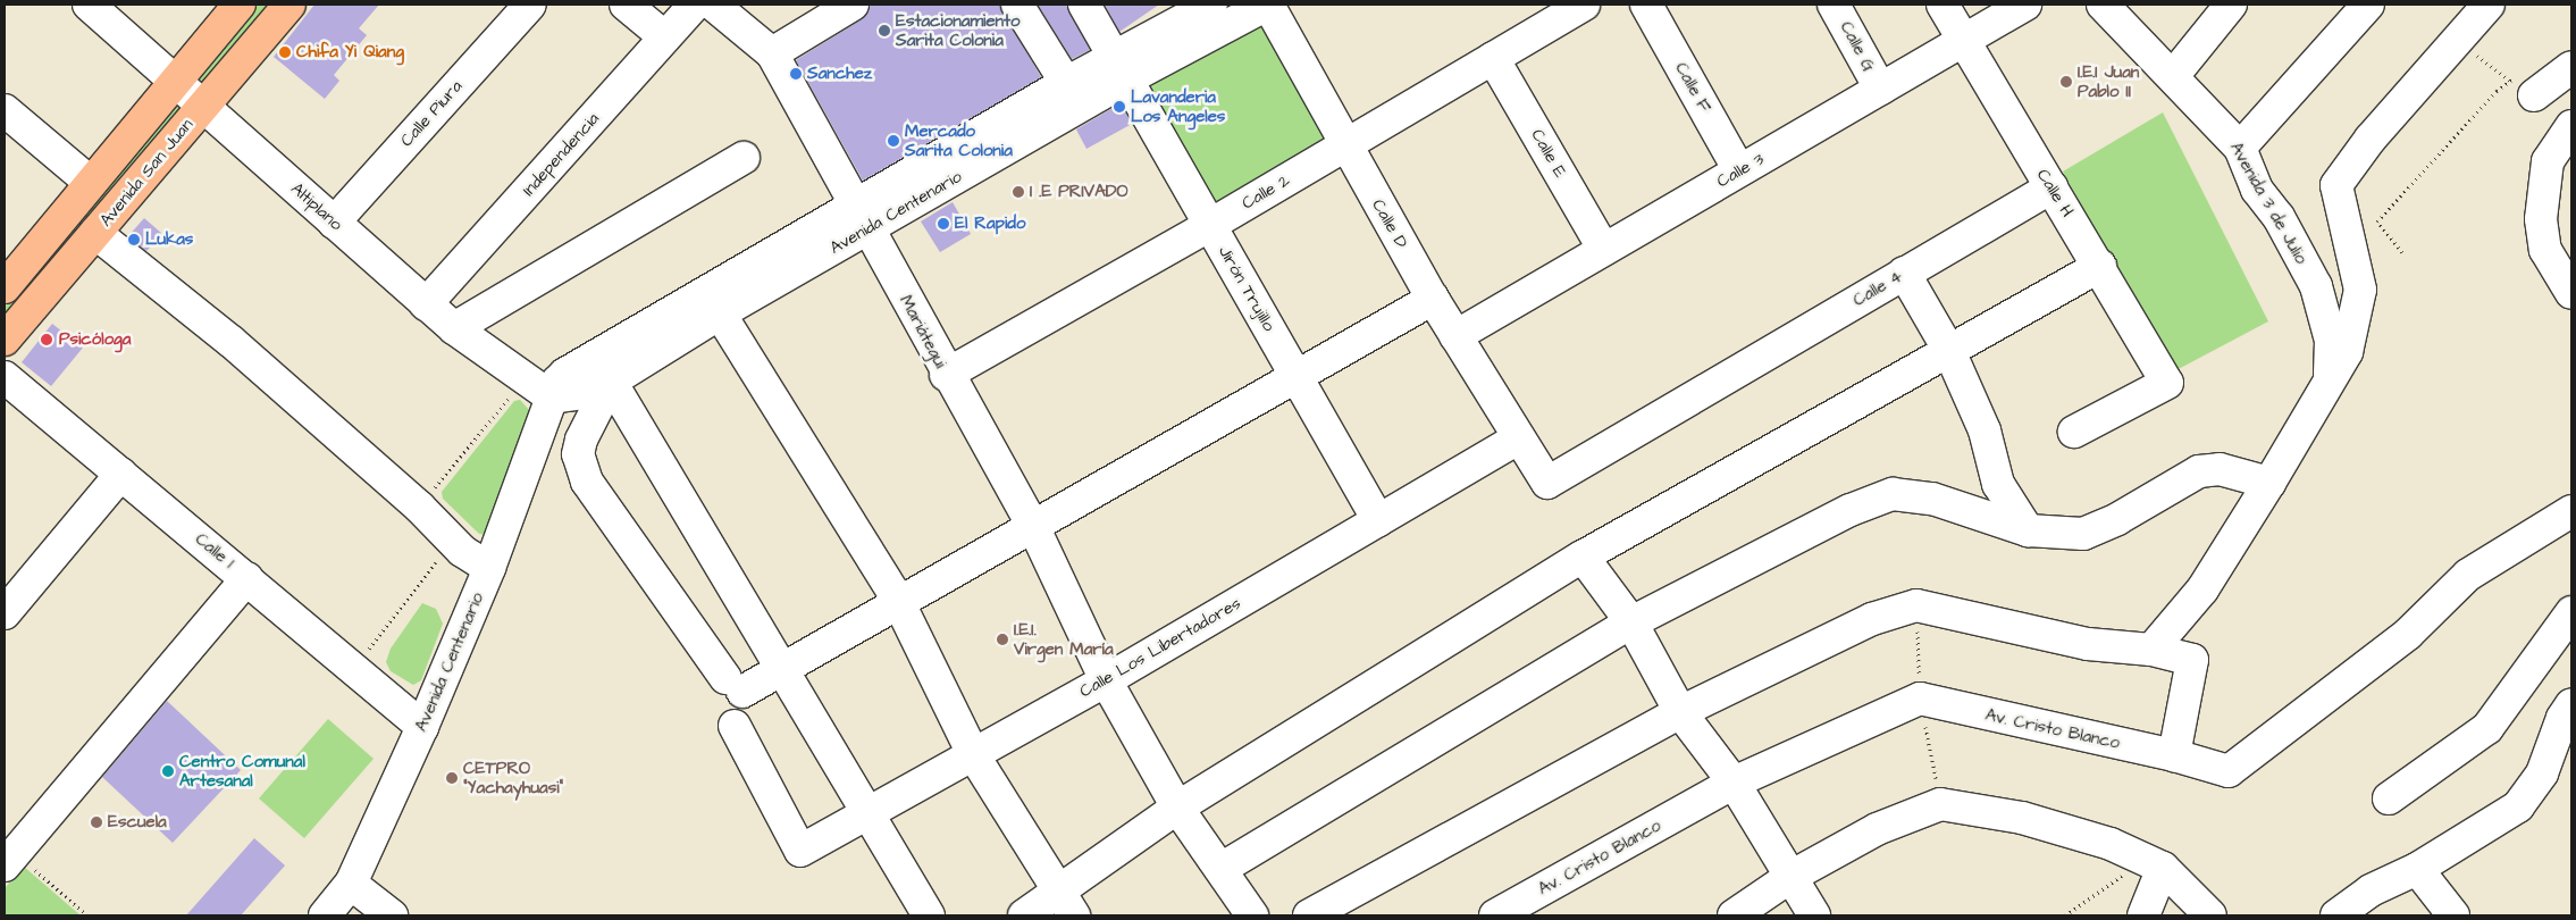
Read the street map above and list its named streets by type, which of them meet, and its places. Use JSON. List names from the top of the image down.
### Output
{
  "streets": {
    "main road": ["Avenida San Juan"],
    "street": [
      "Calle G",
      "Calle F",
      "Calle Piura",
      "Calle E",
      "Independencia",
      "Calle 3",
      "Calle 2",
      "Calle H",
      "Avenida 3 de Julio",
      "Altiplano",
      "Avenida Centenario",
      "Calle D",
      "Jirón Trujillo",
      "Calle 4",
      "Mariátegui",
      "Calle 1",
      "Calle Los Libertadores",
      "Av. Cristo Blanco"
    ]
  },
  "crossings": [
    ["Calle G", "Calle 3"],
    ["Calle F", "Calle 3"],
    ["Calle Piura", "Altiplano"],
    ["Calle E", "Calle 3"],
    ["Calle E", "Calle 2"],
    ["Independencia", "Altiplano"],
    ["Calle 3", "Calle H"],
    ["Calle 3", "Calle D"],
    ["Avenida San Juan", "Altiplano"],
    ["Calle 2", "Calle D"],
    ["Calle 2", "Jirón Trujillo"],
    ["Calle 2", "Mariátegui"],
    ["Calle H", "Calle 4"],
    ["Altiplano", "Avenida Centenario"],
    ["Avenida Centenario", "Calle D"],
    ["Avenida Centenario", "Jirón Trujillo"],
    ["Avenida Centenario", "Mariátegui"],
    ["Avenida Centenario", "Calle 1"],
    ["Calle D", "Calle 4"],
    ["Calle D", "Calle Los Libertadores"],
    ["Jirón Trujillo", "Calle Los Libertadores"],
    ["Calle 4", "Calle Los Libertadores"],
    ["Mariátegui", "Calle Los Libertadores"]
  ],
  "places": [
    "Estacionamiento Sarita Colonia",
    "Chifa Yi Qiang",
    "Sanchez",
    "I.E.I Juan Pablo II",
    "Lavanderia Los Angeles",
    "Mercado Sarita Colonia",
    "I .E PRIVADO",
    "El Rapido",
    "Lukas",
    "Psicóloga",
    "I.E.I. Virgen María",
    "Centro Comunal Artesanal",
    "CETPRO \"Yachayhuasi\"",
    "Escuela"
  ]
}
